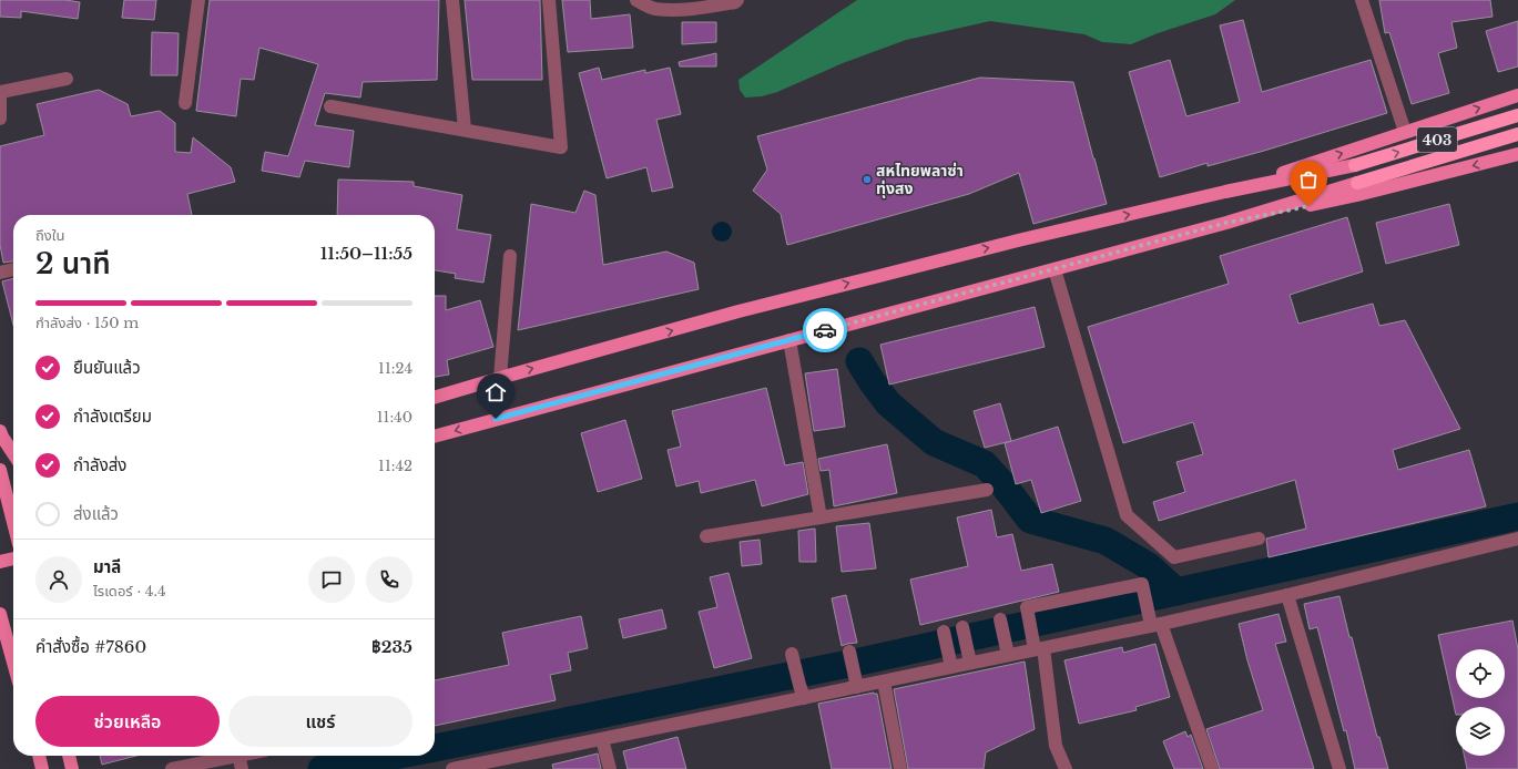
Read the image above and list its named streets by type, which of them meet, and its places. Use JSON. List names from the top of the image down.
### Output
{
  "streets": {
    "highway": ["403"]
  },
  "places": ["สหไทยพลาซ่า ทุ่งสง"],
  "page": {
    "heading": ["2 นาที", "ถึงใน", "11:50–11:55"],
    "panel": [
      "มาลี",
      "ไรเดอร์ · 4.4",
      "คำสั่งซื้อ #7860",
      "฿235"
    ],
    "bar": "กำลังส่ง · 150 m",
    "list": [
      ["ยืนยันแล้ว", "11:24"],
      ["กำลังเตรียม", "11:40"],
      ["กำลังส่ง", "11:42"],
      "ส่งแล้ว"
    ],
    "buttons": ["ช่วยเหลือ", "แชร์"]
  }
}
